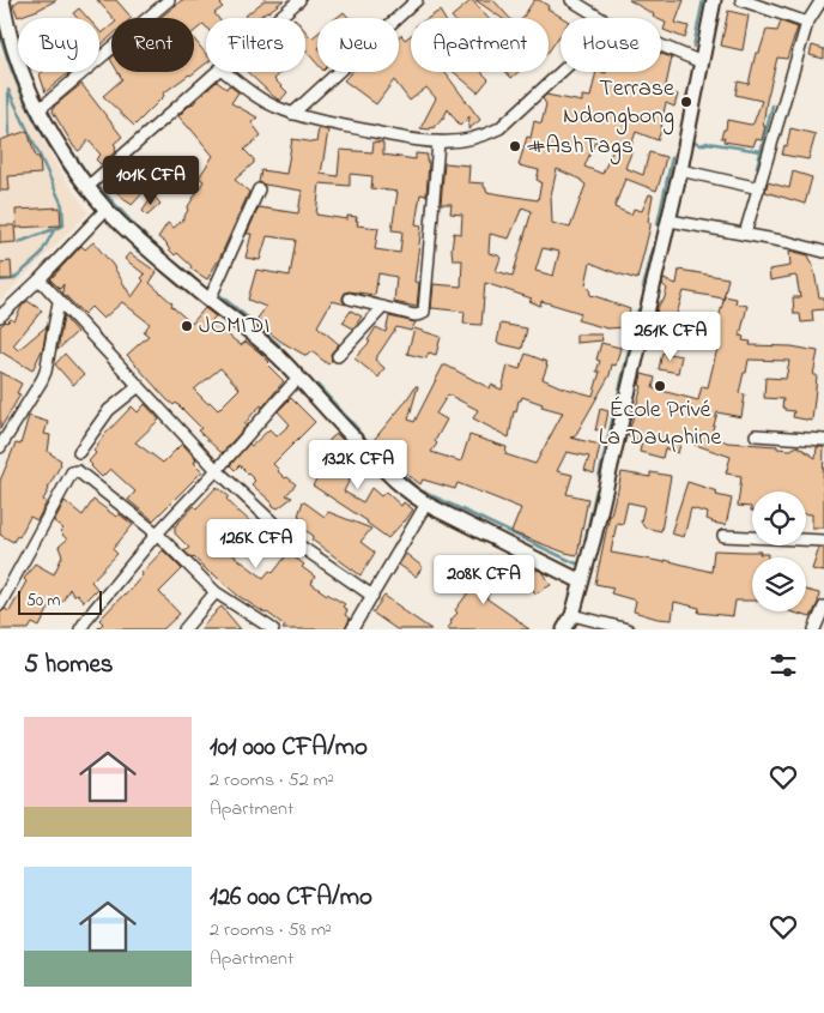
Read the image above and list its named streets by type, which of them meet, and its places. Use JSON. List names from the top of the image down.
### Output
{
  "places": [
    "Terrase Ndongbong",
    "#AshTags",
    "JOMIDI",
    "École Privé La Dauphine"
  ],
  "scale_bar": "50 m",
  "page": {
    "chip": [
      "Buy",
      "Rent",
      "Filters",
      "New",
      "Apartment",
      "House"
    ],
    "price": [
      "101K CFA",
      "261K CFA",
      "132K CFA",
      "126K CFA",
      "208K CFA"
    ],
    "scale": "50 m",
    "heading": "5 homes",
    "list": [
      {
        "name": "101 000 CFA/mo",
        "note": "2 rooms · 52 m² · Apartment"
      },
      {
        "name": "126 000 CFA/mo",
        "note": "2 rooms · 58 m² · Apartment"
      }
    ]
  }
}
